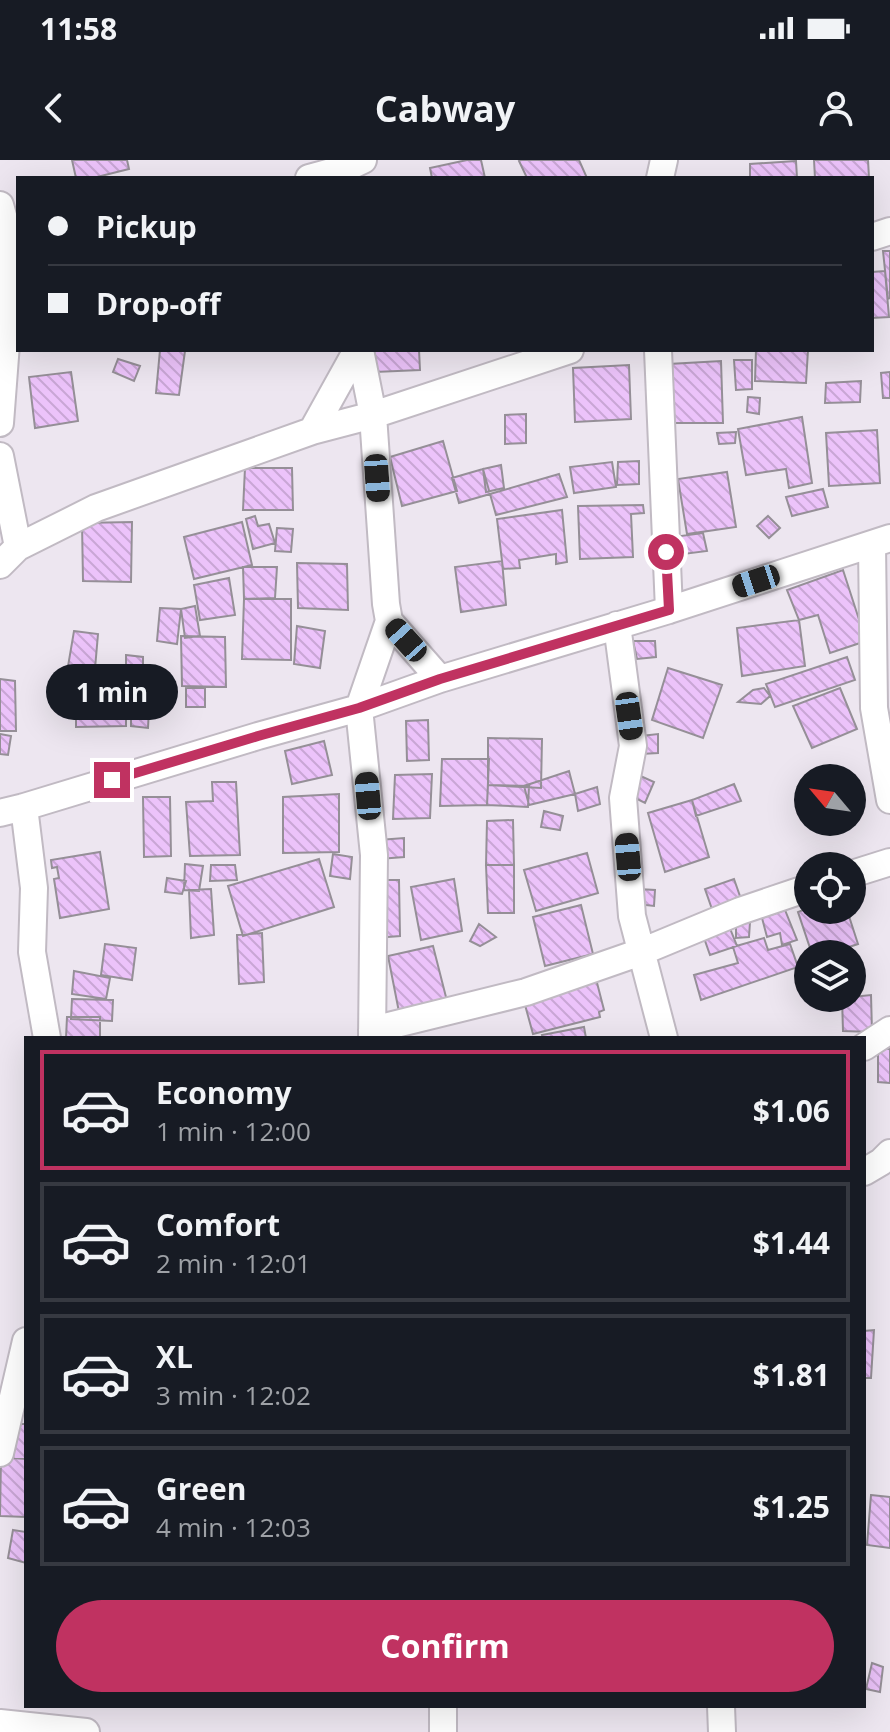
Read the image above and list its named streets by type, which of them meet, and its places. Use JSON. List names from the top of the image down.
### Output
{
  "north": "top left",
  "page": {
    "status": "11:58",
    "header": "Cabway",
    "banner": ["Pickup", "Drop-off"],
    "bubble": "1 min",
    "list": [
      {
        "name": "Economy",
        "note": "1 min · 12:00",
        "value": "$1.06"
      },
      {
        "name": "Comfort",
        "note": "2 min · 12:01",
        "value": "$1.44"
      },
      {
        "name": "XL",
        "note": "3 min · 12:02",
        "value": "$1.81"
      },
      {
        "name": "Green",
        "note": "4 min · 12:03",
        "value": "$1.25"
      }
    ],
    "buttons": "Confirm"
  }
}
